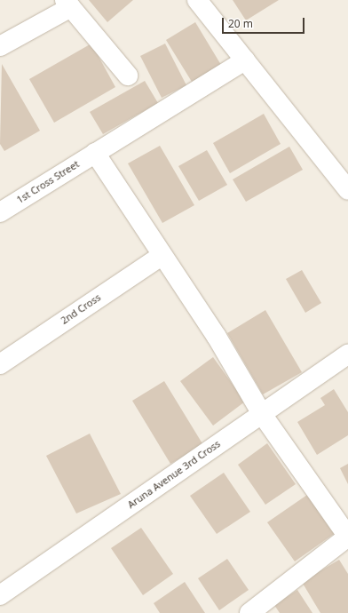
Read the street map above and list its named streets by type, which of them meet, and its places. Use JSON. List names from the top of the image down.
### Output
{
  "streets": {
    "street": ["1st Cross Street", "2nd Cross", "Aruna Avenue 3rd Cross"]
  },
  "scale_bar": "20 m"
}
